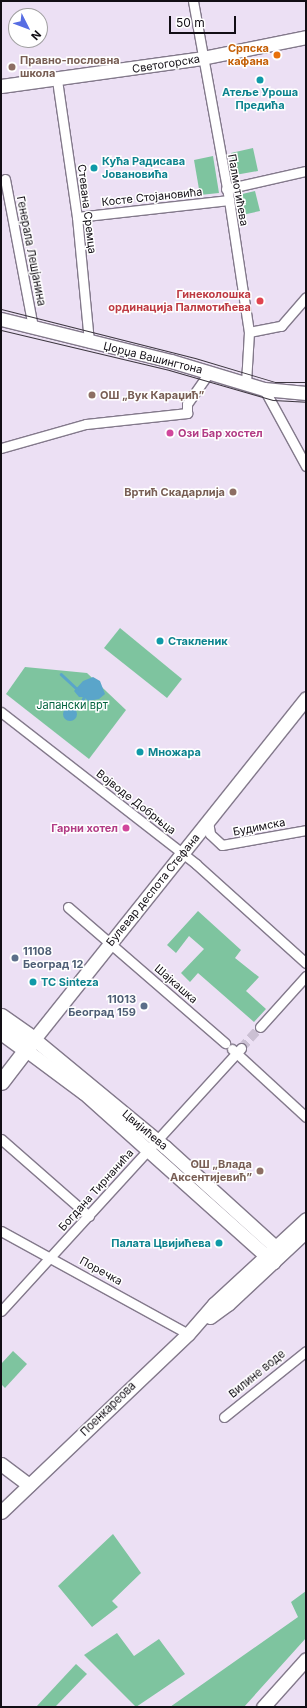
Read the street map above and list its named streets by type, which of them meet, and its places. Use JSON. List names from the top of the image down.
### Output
{
  "streets": {
    "main road": ["Булевар деспота Стефана", "Цвијићева"],
    "street": [
      "Светогорска",
      "Палмотићева",
      "Косте Стојановића",
      "Стевана Сремца",
      "Генерала Лешјанина",
      "Џорџа Вашингтона",
      "Војводе Добрњца",
      "Будимска",
      "Шајкашка",
      "Богдана Тирнанића",
      "Поречка",
      "Вилине воде",
      "Поенкареова"
    ]
  },
  "crossings": [
    ["Светогорска", "Палмотићева"],
    ["Светогорска", "Стевана Сремца"],
    ["Палмотићева", "Косте Стојановића"],
    ["Палмотићева", "Џорџа Вашингтона"],
    ["Косте Стојановића", "Стевана Сремца"],
    ["Стевана Сремца", "Џорџа Вашингтона"],
    ["Генерала Лешјанина", "Џорџа Вашингтона"],
    ["Војводе Добрњца", "Булевар деспота Стефана"],
    ["Будимска", "Булевар деспота Стефана"],
    ["Булевар деспота Стефана", "Шајкашка"],
    ["Булевар деспота Стефана", "Цвијићева"],
    ["Шајкашка", "Богдана Тирнанића"],
    ["Цвијићева", "Богдана Тирнанића"],
    ["Цвијићева", "Поенкареова"],
    ["Богдана Тирнанића", "Поречка"],
    ["Поречка", "Поенкареова"]
  ],
  "parks": ["Јапански врт"],
  "places": [
    "Српска кафана",
    "Правно-пословна школа",
    "Атеље Уроша Предића",
    "Кућа Радисава Јовановића",
    "Гинеколошка ординација Палмотићева",
    "ОШ „Вук Караџић”",
    "Ози Бар хостел",
    "Вртић Скадарлија",
    "Стакленик",
    "Множара",
    "Гарни хотел",
    "11108 Београд 12",
    "TC Sinteza",
    "11013 Београд 159",
    "ОШ „Влада Аксентијевић”",
    "Палата Цвијићева"
  ],
  "scale_bar": "50 m",
  "north": "bottom right"
}
